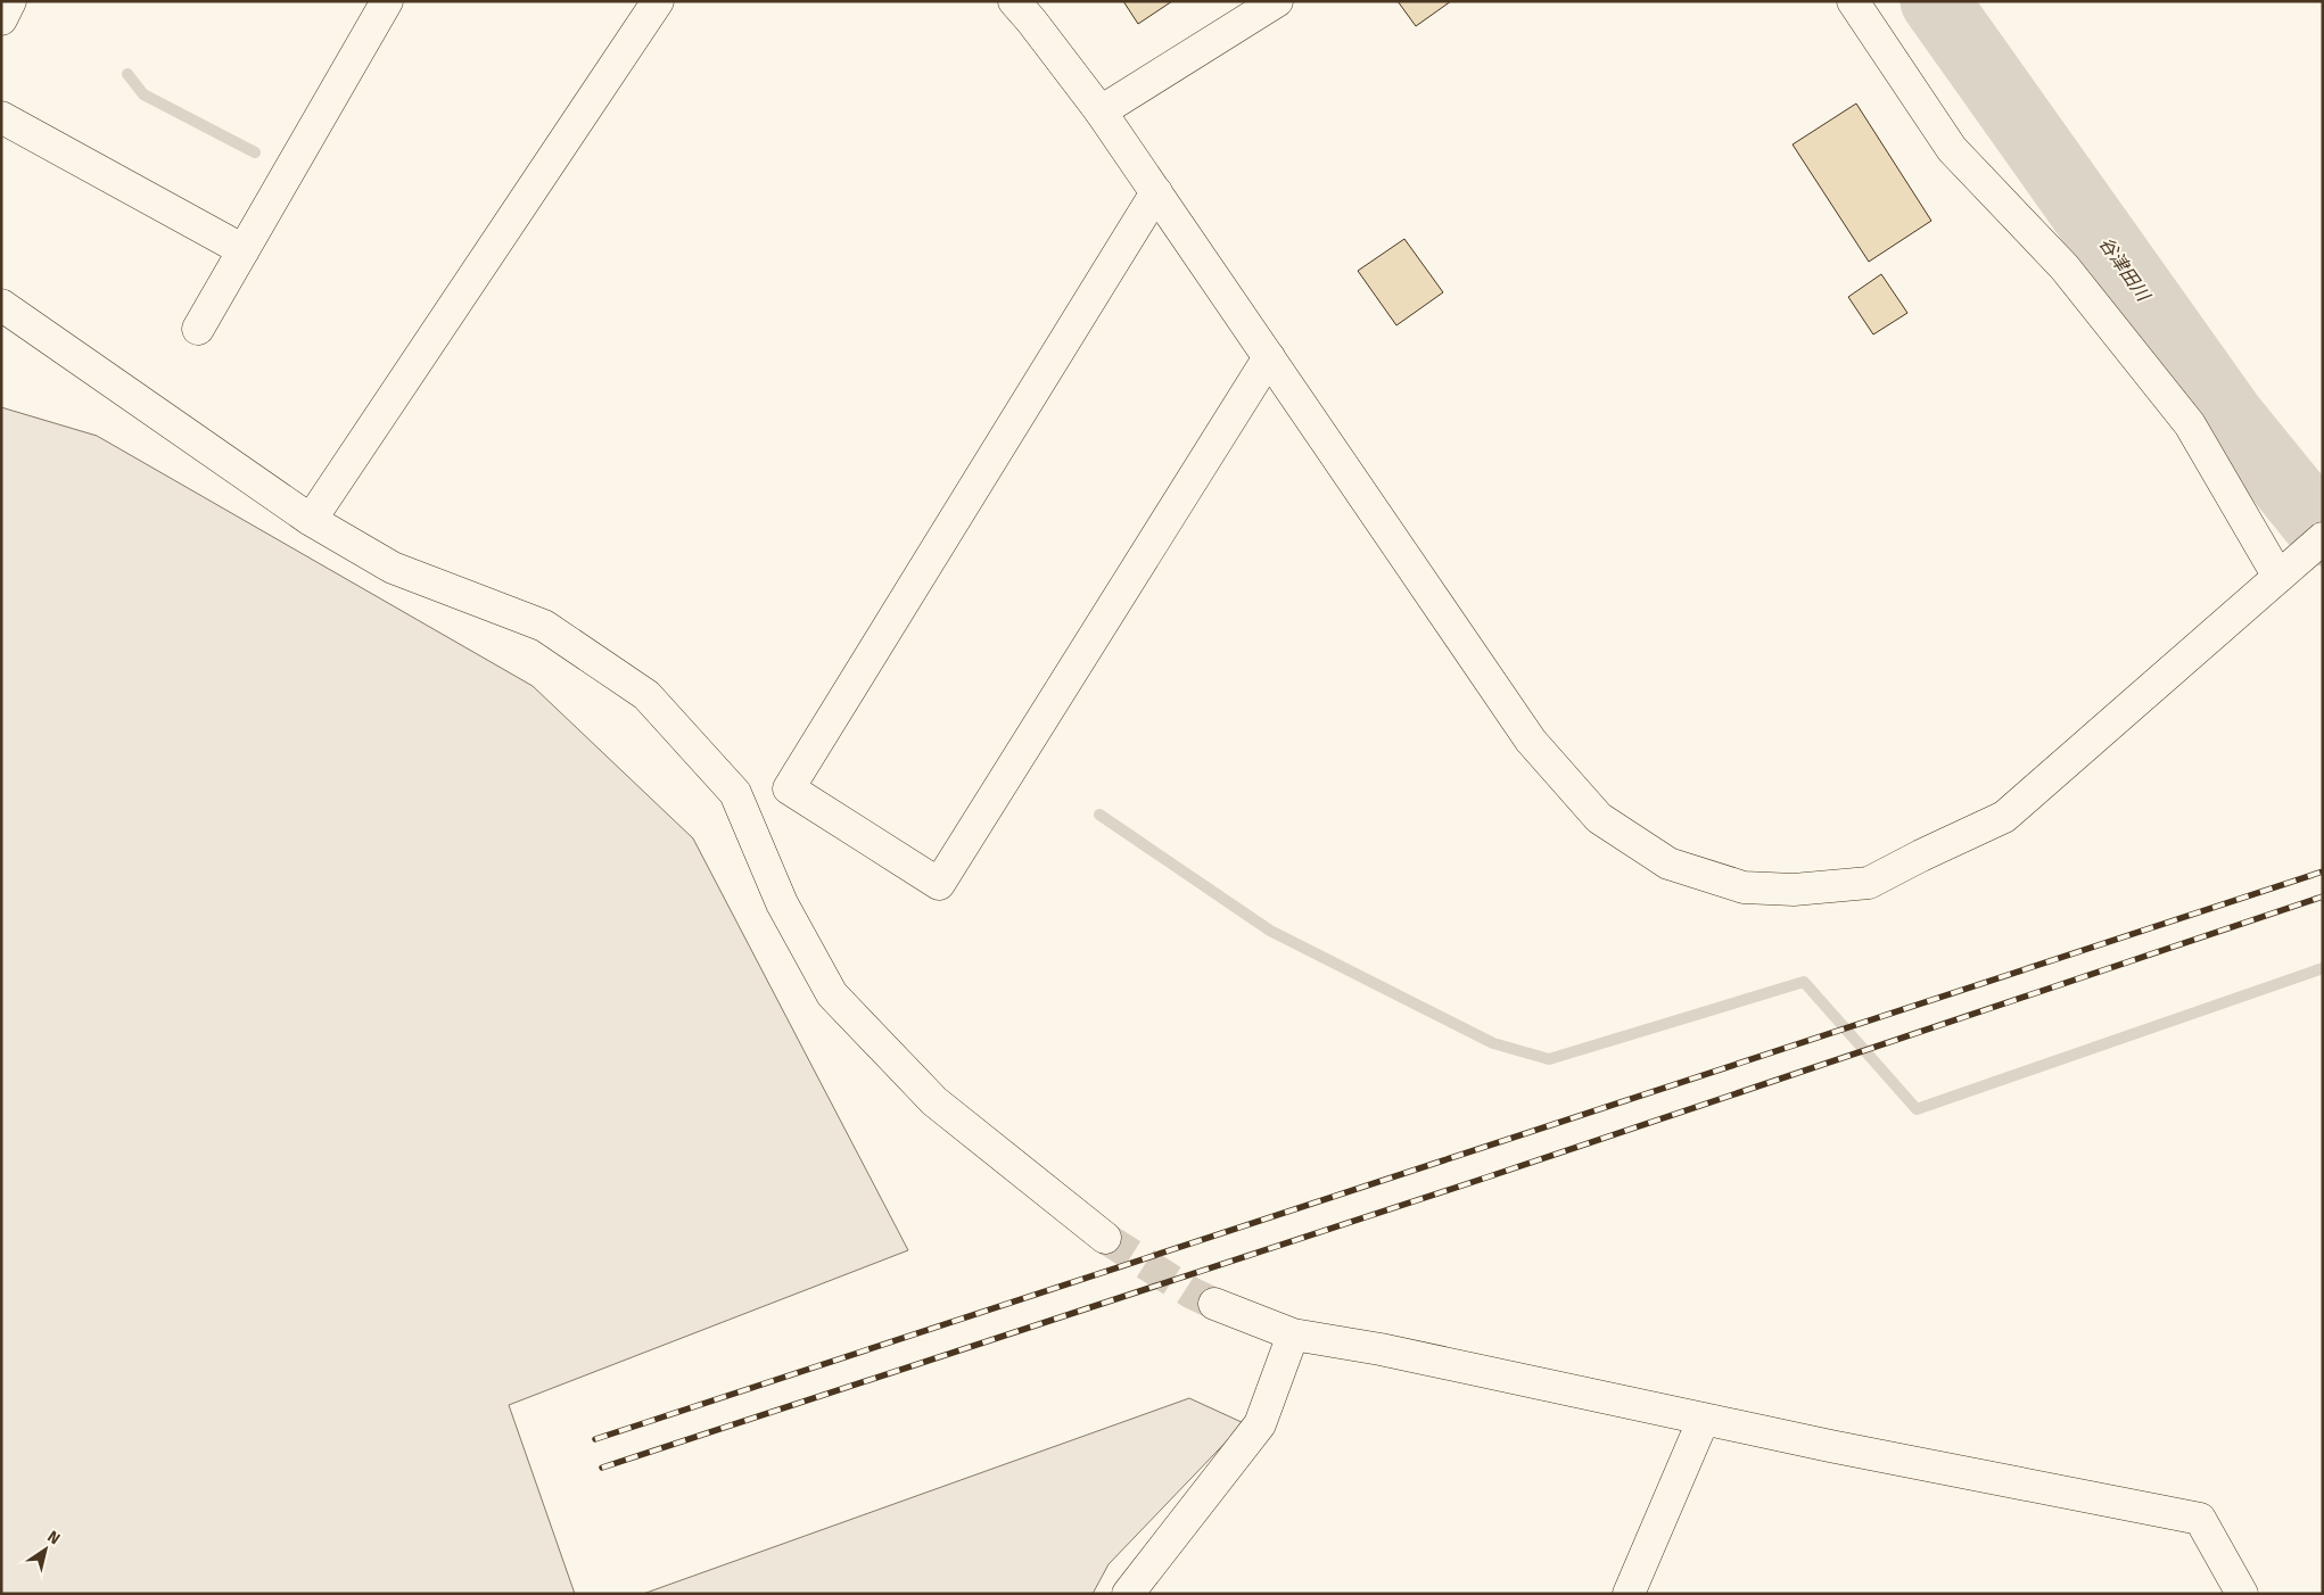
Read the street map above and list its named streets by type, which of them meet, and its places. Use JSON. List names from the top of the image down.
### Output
{
  "water": ["谷津田川"],
  "north": "top right"
}
